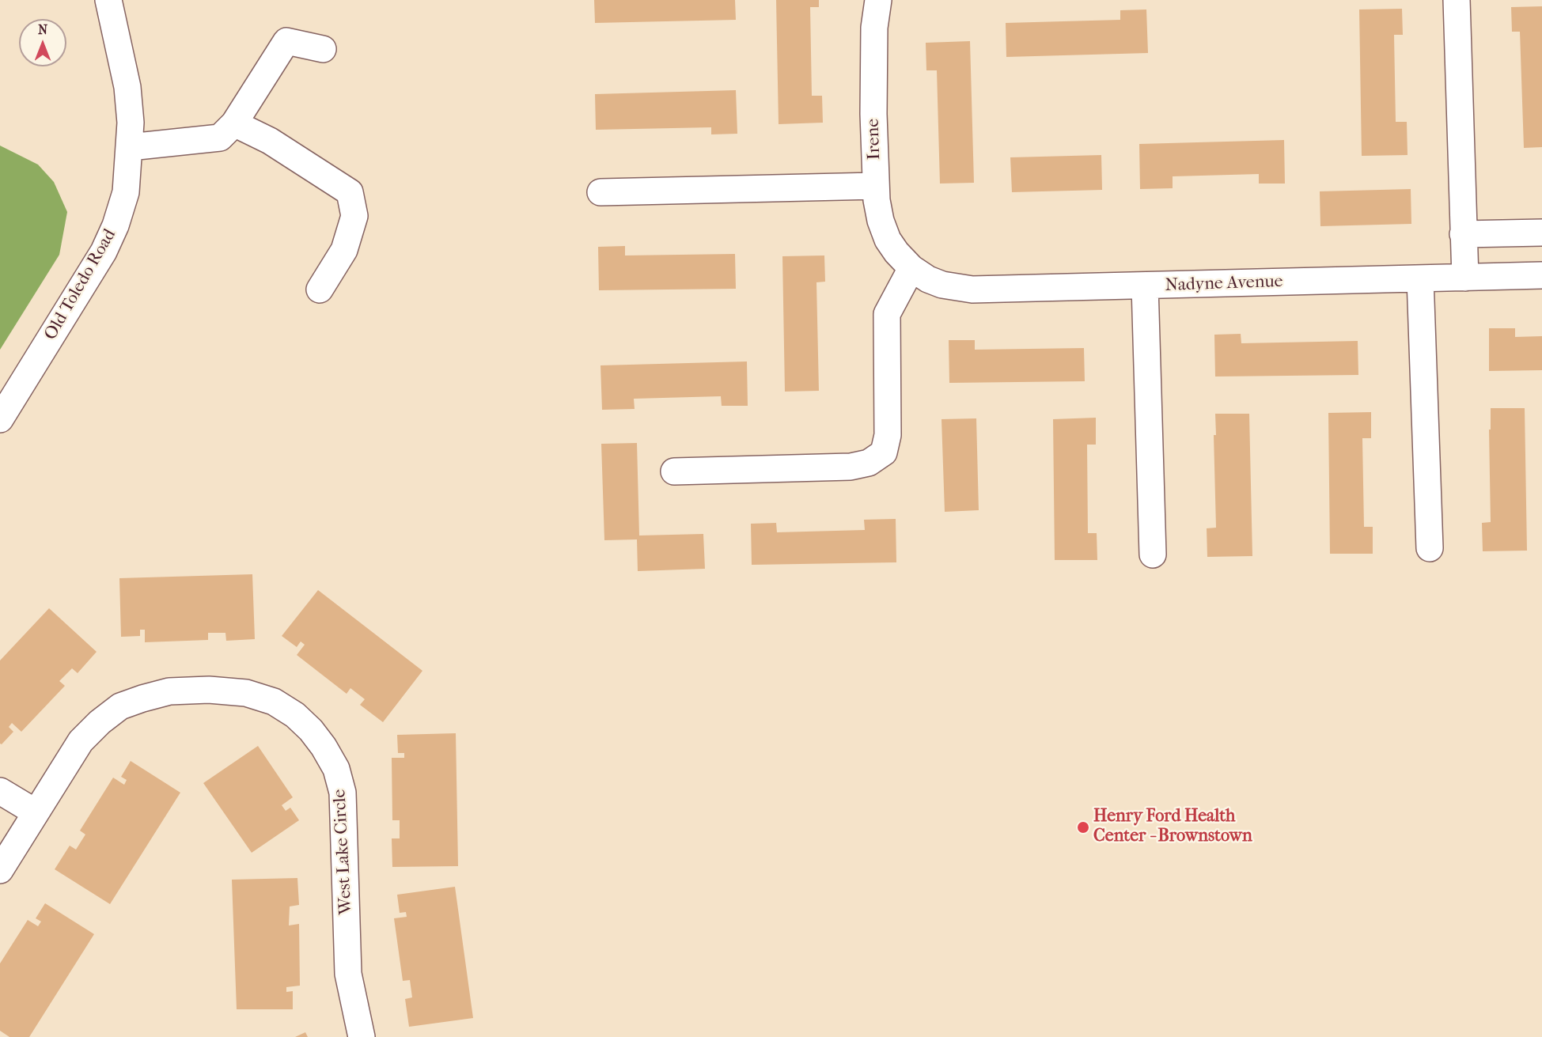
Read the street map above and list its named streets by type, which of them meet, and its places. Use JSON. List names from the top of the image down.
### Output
{
  "streets": {
    "street": [
      "Irene",
      "Nadyne Avenue",
      "Old Toledo Road",
      "West Lake Circle"
    ]
  },
  "crossings": [
    ["Irene", "Nadyne Avenue"]
  ],
  "places": ["Henry Ford Health Center - Brownstown"],
  "north": "top"
}
